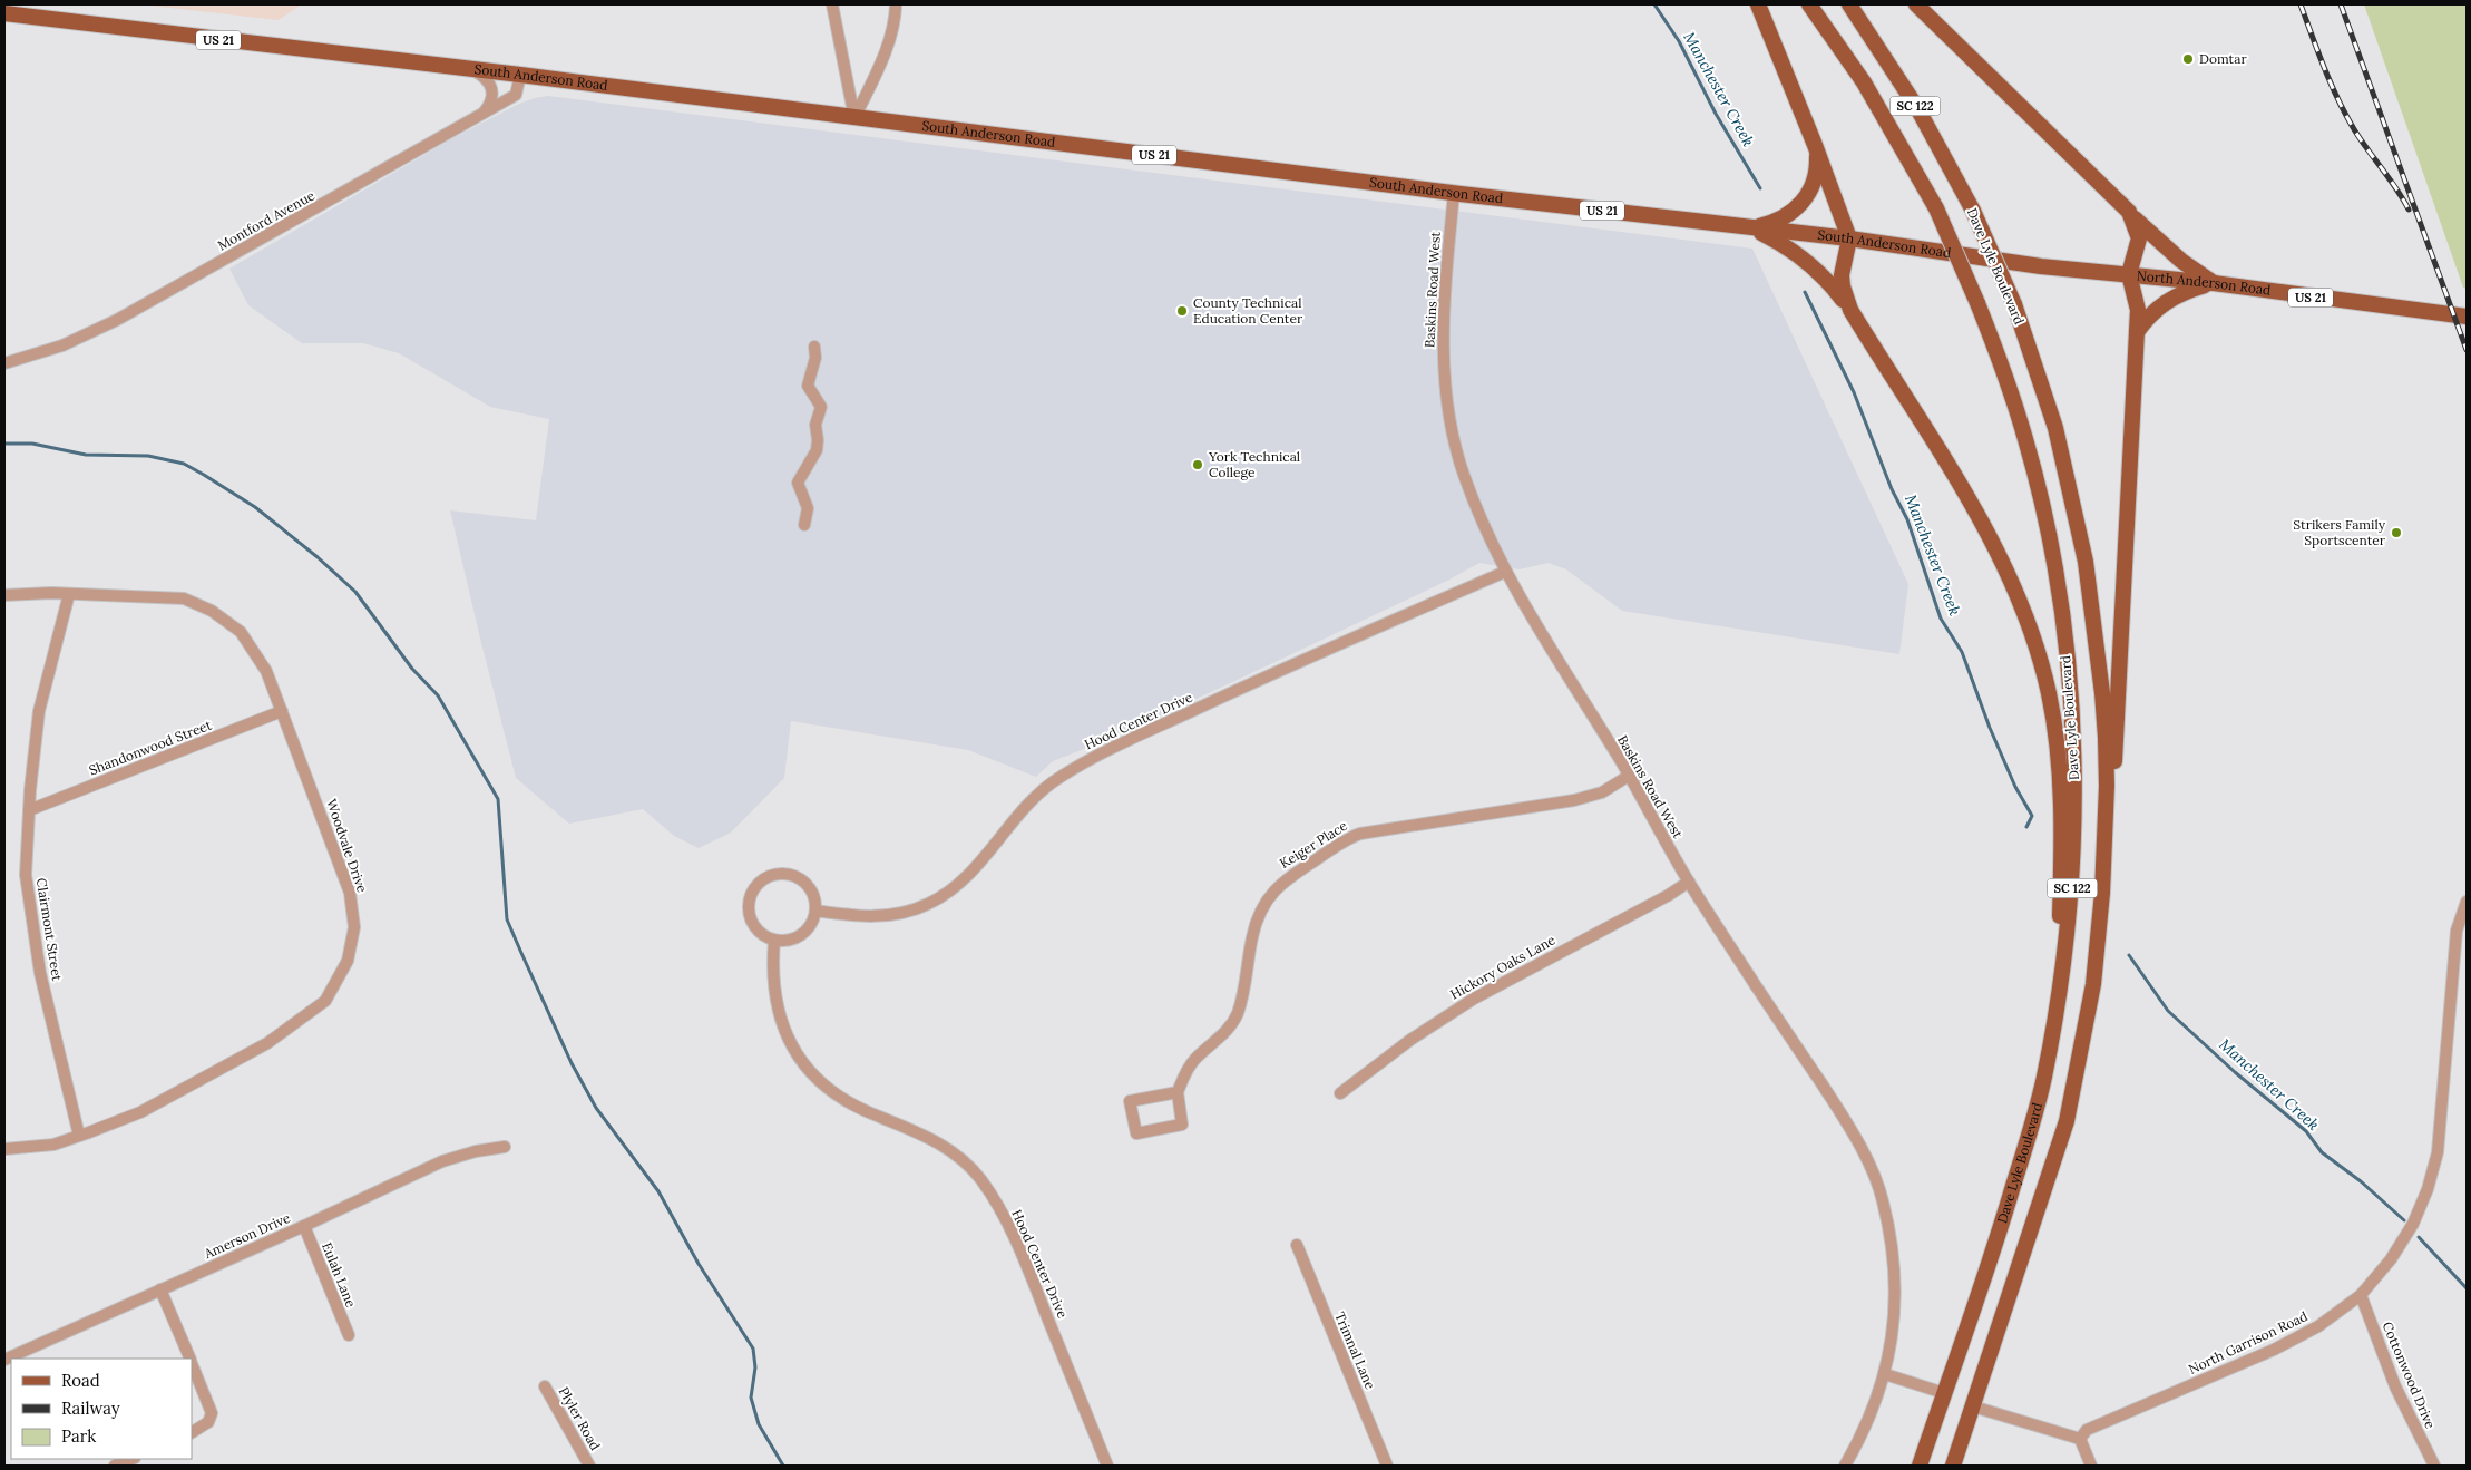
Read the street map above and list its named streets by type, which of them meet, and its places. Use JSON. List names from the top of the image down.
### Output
{
  "streets": {
    "main road": [
      "US 21",
      "South Anderson Road",
      "SC 122",
      "Dave Lyle Boulevard",
      "North Anderson Road"
    ],
    "street": [
      "Montford Avenue",
      "Baskins Road West",
      "Hood Center Drive",
      "Shandonwood Street",
      "Keiger Place",
      "Woodvale Drive",
      "Clairmont Street",
      "Hickory Oaks Lane",
      "Amerson Drive",
      "Eulah Lane",
      "North Garrison Road",
      "Trimnal Lane",
      "Cottonwood Drive",
      "Plyler Road"
    ]
  },
  "crossings": [
    ["South Anderson Road", "Montford Avenue"],
    ["South Anderson Road", "North Anderson Road"],
    ["South Anderson Road", "Baskins Road West"],
    ["Baskins Road West", "Hood Center Drive"],
    ["Baskins Road West", "Keiger Place"],
    ["Baskins Road West", "Hickory Oaks Lane"],
    ["Shandonwood Street", "Woodvale Drive"],
    ["Shandonwood Street", "Clairmont Street"],
    ["Woodvale Drive", "Clairmont Street"],
    ["Amerson Drive", "Eulah Lane"],
    ["North Garrison Road", "Cottonwood Drive"]
  ],
  "water": ["Manchester Creek"],
  "places": [
    "Domtar",
    "County Technical Education Center",
    "York Technical College",
    "Strikers Family Sportscenter"
  ],
  "legend": ["Road", "Railway", "Park"]
}
